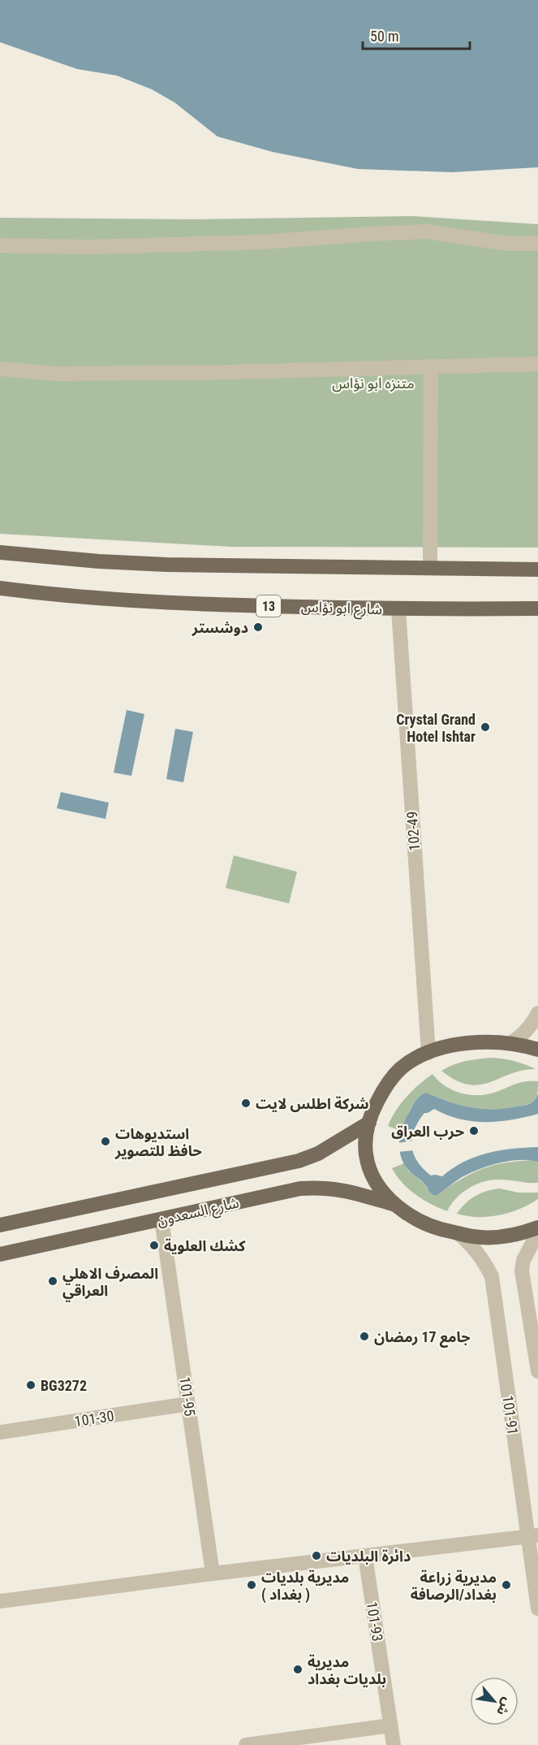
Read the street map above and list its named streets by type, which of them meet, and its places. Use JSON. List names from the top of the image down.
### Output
{
  "streets": {
    "main road": ["13", "شارع ابو نؤاس", "شارع السعدون"],
    "street": [
      "102-49",
      "101-95",
      "101-91",
      "101-30",
      "101-93"
    ]
  },
  "crossings": [
    ["شارع ابو نؤاس", "102-49"],
    ["شارع السعدون", "101-95"],
    ["101-95", "101-30"]
  ],
  "parks": ["متنزه ابو نؤاس"],
  "places": [
    "دوشستر",
    "Crystal Grand Hotel Ishtar",
    "شركة اطلس لايت",
    "حرب العراق",
    "استديوهات حافظ للتصوير",
    "كشك العلوية",
    "المصرف الاهلي العراقي",
    "جامع 17 رمضان",
    "BG3272",
    "دائرة البلديات",
    "مديرية بلديات ( بغداد )",
    "مديرية زراعة بغداد/الرصافة",
    "مديرية بلديات بغداد"
  ],
  "scale_bar": "50 m",
  "north": "bottom right"
}
